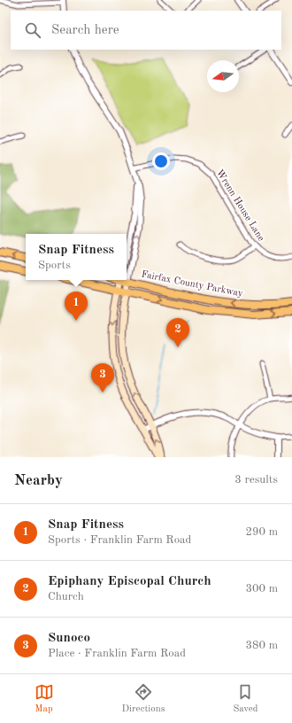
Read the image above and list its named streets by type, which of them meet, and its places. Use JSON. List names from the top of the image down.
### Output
{
  "streets": {
    "highway": ["Fairfax County Parkway"],
    "street": ["Wrenn House Lane"]
  },
  "north": "left",
  "page": {
    "search": "Search here",
    "popup": ["Snap Fitness", "Sports"],
    "pins": ["1", "2", "3"],
    "heading": ["Nearby", "3 results"],
    "list": [
      {
        "mark": "1",
        "name": "Snap Fitness",
        "note": "Sports · Franklin Farm Road",
        "value": "290 m"
      },
      {
        "mark": "2",
        "name": "Epiphany Episcopal Church",
        "note": "Church",
        "value": "300 m"
      },
      {
        "mark": "3",
        "name": "Sunoco",
        "note": "Place · Franklin Farm Road",
        "value": "380 m"
      }
    ],
    "nav": ["Map", "Directions", "Saved"]
  }
}
